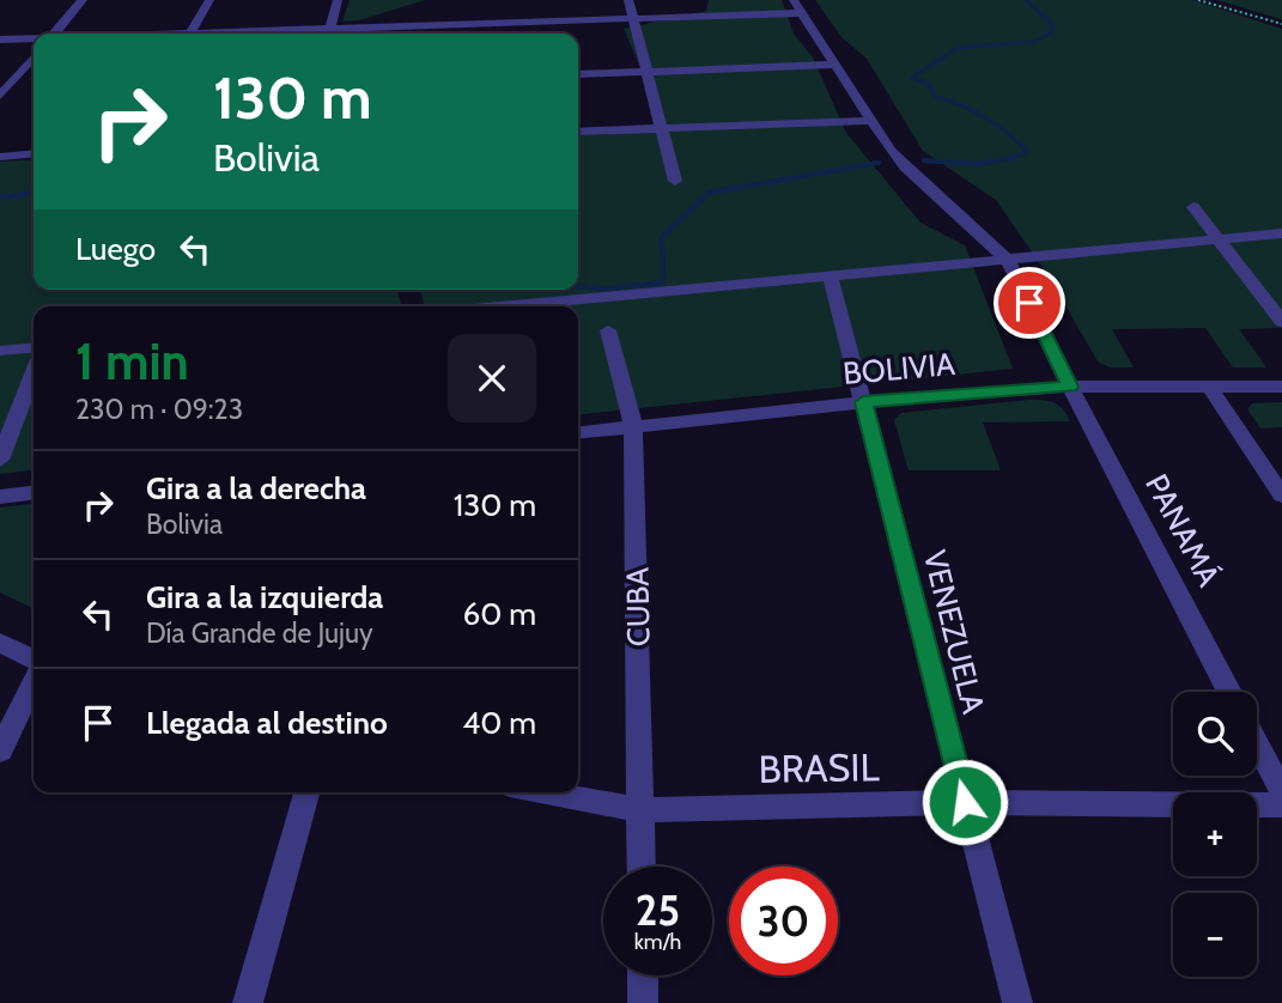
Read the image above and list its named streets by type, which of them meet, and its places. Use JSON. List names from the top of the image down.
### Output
{
  "streets": {
    "street": [
      "BOLIVIA",
      "PANAMÁ",
      "CUBA",
      "VENEZUELA",
      "BRASIL"
    ]
  },
  "crossings": [
    ["BOLIVIA", "PANAMÁ"],
    ["BOLIVIA", "CUBA"],
    ["BOLIVIA", "VENEZUELA"],
    ["CUBA", "BRASIL"],
    ["VENEZUELA", "BRASIL"]
  ],
  "page": {
    "turn": ["130 m", "Bolivia"],
    "then": "Luego",
    "heading": ["1 min", "230 m · 09:23"],
    "list": [
      {
        "name": "Gira a la derecha",
        "note": "Bolivia",
        "value": "130 m"
      },
      {
        "name": "Gira a la izquierda",
        "note": "Día Grande de Jujuy",
        "value": "60 m"
      },
      {
        "name": "Llegada al destino",
        "value": "40 m"
      }
    ],
    "map_buttons": ["+", "−"],
    "speed": "25 km/h",
    "limit": "30"
  }
}
